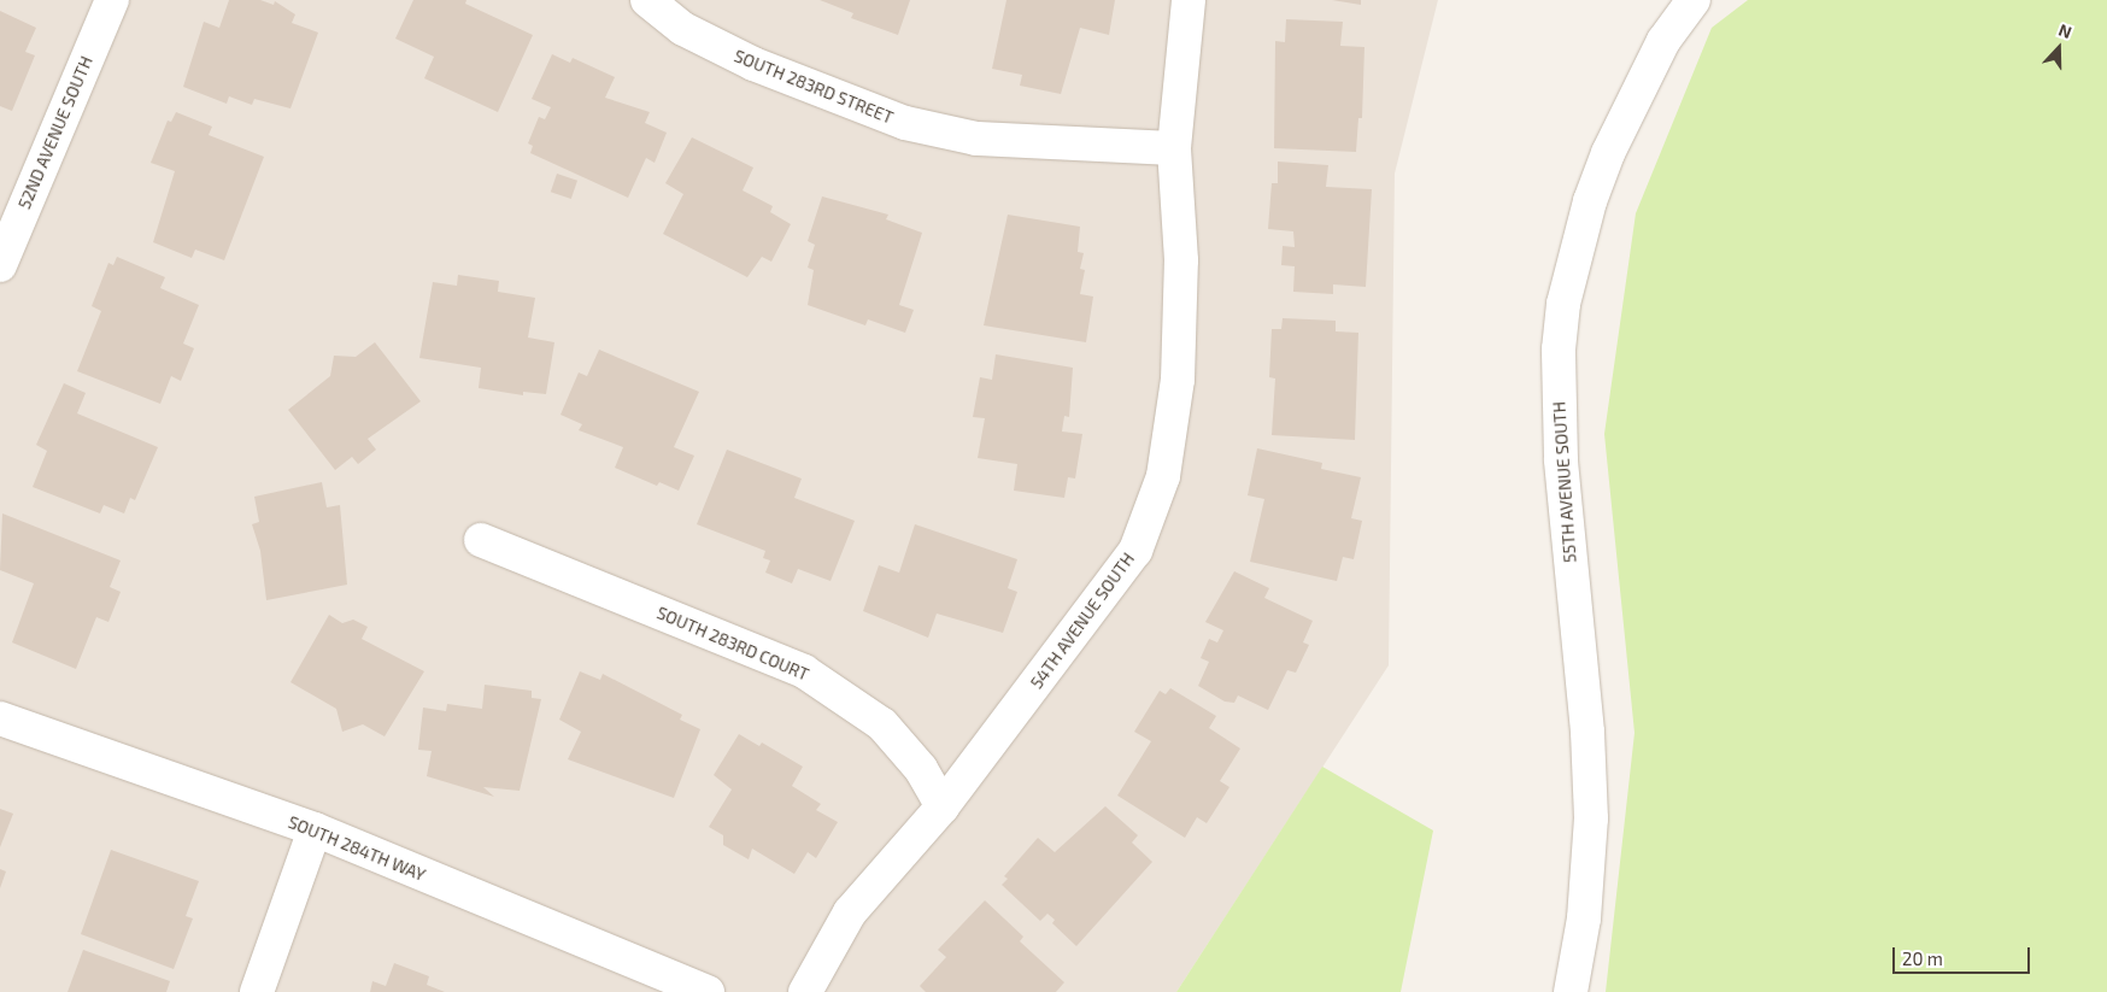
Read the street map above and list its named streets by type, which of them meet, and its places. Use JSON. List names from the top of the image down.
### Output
{
  "streets": {
    "street": [
      "SOUTH 283RD STREET",
      "52ND AVENUE SOUTH",
      "55TH AVENUE SOUTH",
      "54TH AVENUE SOUTH",
      "SOUTH 283RD COURT",
      "SOUTH 284TH WAY"
    ]
  },
  "crossings": [
    ["SOUTH 283RD STREET", "54TH AVENUE SOUTH"],
    ["54TH AVENUE SOUTH", "SOUTH 283RD COURT"]
  ],
  "scale_bar": "20 m",
  "north": "top"
}
